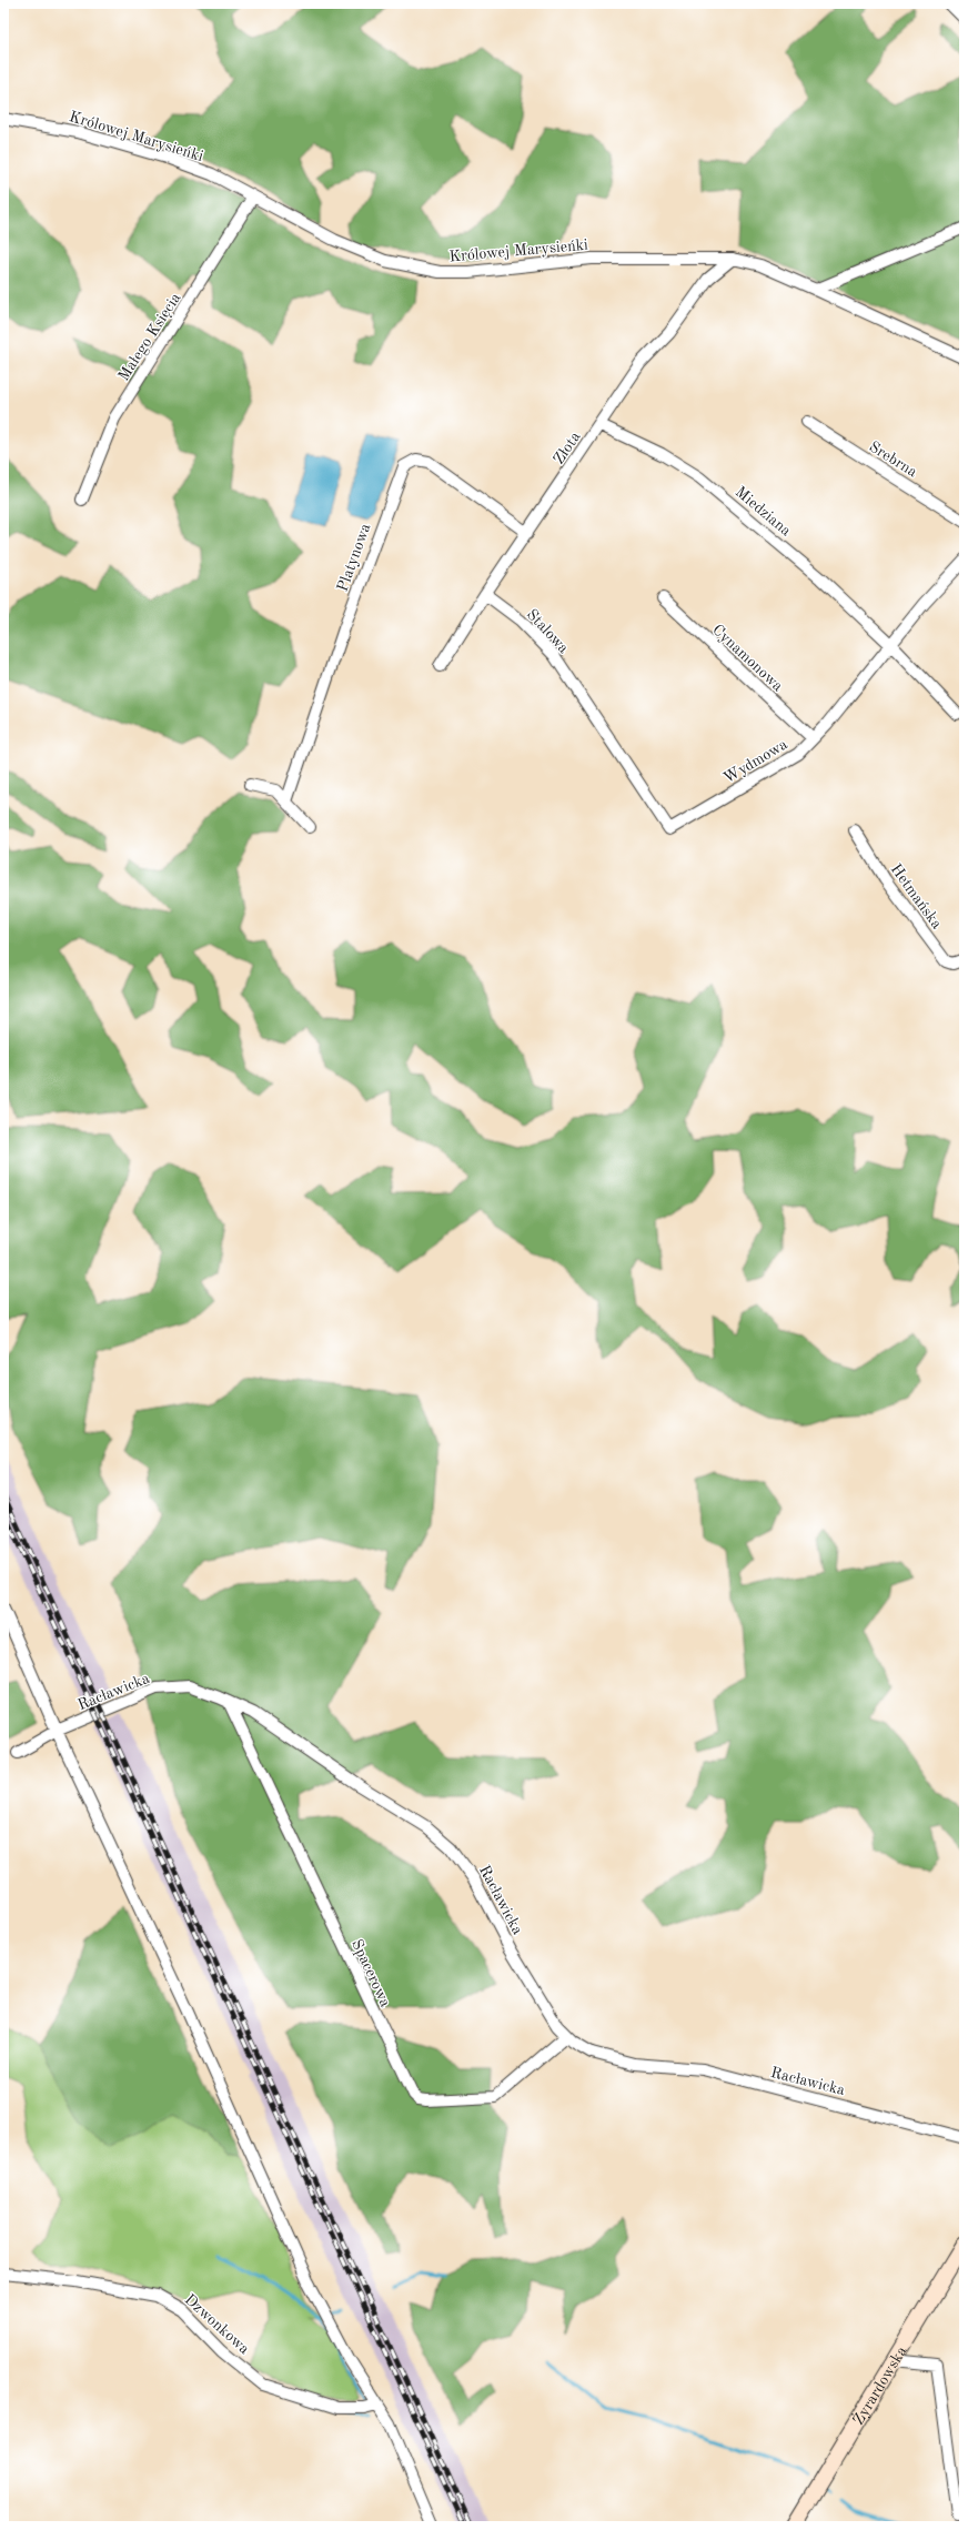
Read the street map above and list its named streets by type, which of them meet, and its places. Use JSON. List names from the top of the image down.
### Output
{
  "streets": {
    "main road": ["Żyrardowska"],
    "street": [
      "Królowej Marysieńki",
      "Małego Księcia",
      "Złota",
      "Srebrna",
      "Miedziana",
      "Platynowa",
      "Stalowa",
      "Cynamonowa",
      "Wydmowa",
      "Hetmańska",
      "Racławicka",
      "Spacerowa",
      "Dzwonkowa"
    ]
  },
  "crossings": [
    ["Królowej Marysieńki", "Małego Księcia"],
    ["Królowej Marysieńki", "Złota"],
    ["Złota", "Miedziana"],
    ["Złota", "Platynowa"],
    ["Złota", "Stalowa"],
    ["Miedziana", "Wydmowa"],
    ["Stalowa", "Wydmowa"],
    ["Cynamonowa", "Wydmowa"],
    ["Racławicka", "Spacerowa"]
  ]
}
